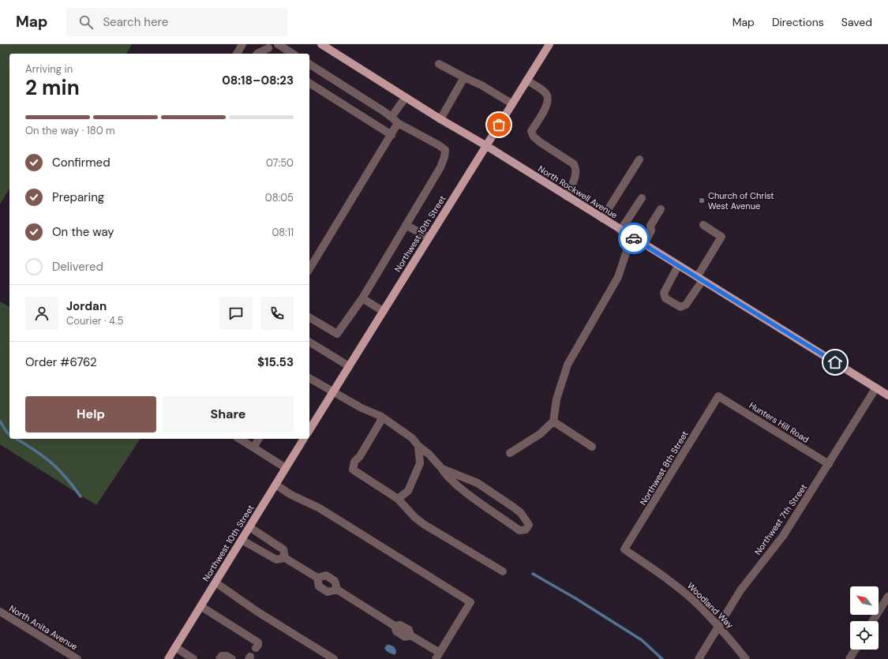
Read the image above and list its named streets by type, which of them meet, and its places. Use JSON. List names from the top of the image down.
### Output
{
  "streets": {
    "main road": ["North Rockwell Avenue", "Northwest 10th Street"],
    "street": [
      "Hunters Hill Road",
      "Northwest 8th Street",
      "Northwest 7th Street",
      "Woodland Way",
      "North Anita Avenue"
    ]
  },
  "crossings": [
    ["North Rockwell Avenue", "Northwest 10th Street"],
    ["North Rockwell Avenue", "Northwest 7th Street"],
    ["Hunters Hill Road", "Northwest 8th Street"],
    ["Hunters Hill Road", "Northwest 7th Street"],
    ["Northwest 8th Street", "Woodland Way"],
    ["Northwest 7th Street", "Woodland Way"]
  ],
  "places": ["Church of Christ West Avenue"],
  "north": "top left",
  "page": {
    "header": "Map",
    "search": "Search here",
    "nav": ["Map", "Directions", "Saved"],
    "heading": ["2 min", "Arriving in", "08:18–08:23"],
    "panel": [
      "Jordan",
      "Courier · 4.5",
      "Order #6762",
      "$15.53"
    ],
    "bar": "On the way · 180 m",
    "list": [
      ["Confirmed", "07:50"],
      ["Preparing", "08:05"],
      ["On the way", "08:11"],
      "Delivered"
    ],
    "buttons": ["Help", "Share"]
  }
}
